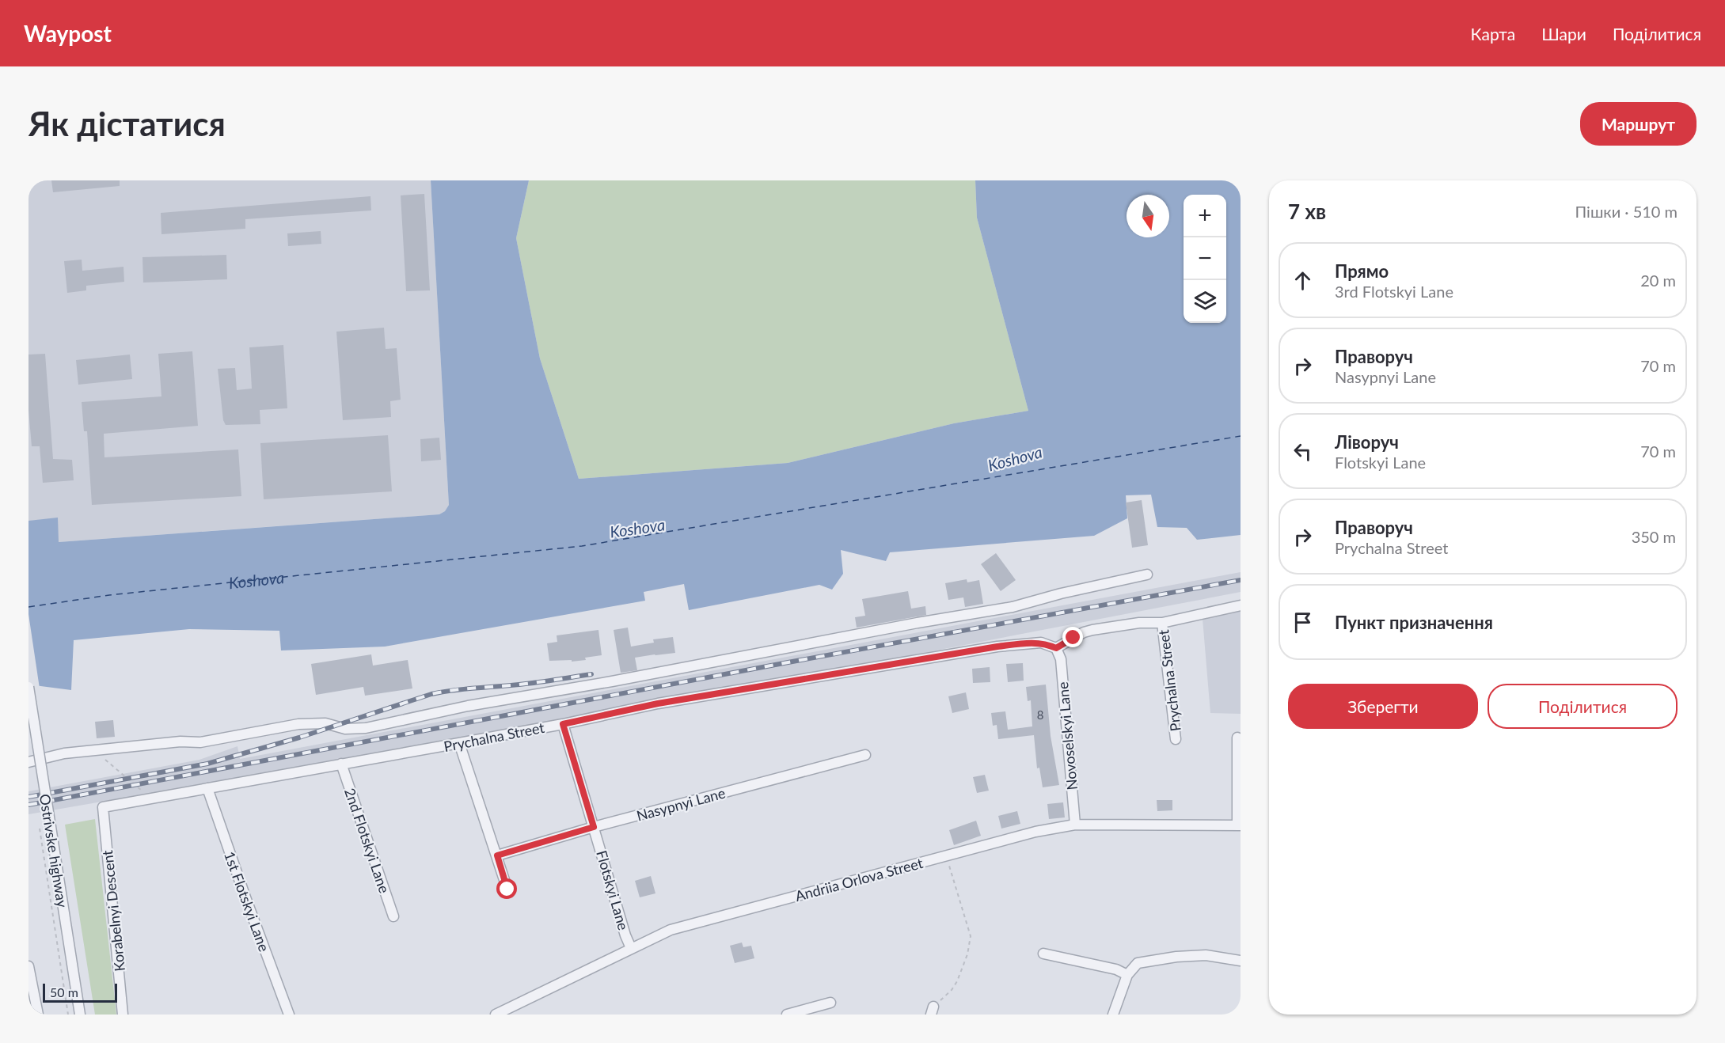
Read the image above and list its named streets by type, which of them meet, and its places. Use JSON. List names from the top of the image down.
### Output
{
  "streets": {
    "street": [
      "Prychalna Street",
      "Novoselskyi Lane",
      "Nasypnyi Lane",
      "2nd Flotskyi Lane",
      "Ostrivske highway",
      "Andriia Orlova Street",
      "Flotskyi Lane",
      "1st Flotskyi Lane",
      "Korabelnyi Descent"
    ]
  },
  "crossings": [
    ["Prychalna Street", "Novoselskyi Lane"],
    ["Prychalna Street", "2nd Flotskyi Lane"],
    ["Prychalna Street", "Flotskyi Lane"],
    ["Prychalna Street", "1st Flotskyi Lane"],
    ["Prychalna Street", "Korabelnyi Descent"],
    ["Novoselskyi Lane", "Andriia Orlova Street"],
    ["Nasypnyi Lane", "Flotskyi Lane"],
    ["Andriia Orlova Street", "Flotskyi Lane"]
  ],
  "water": ["Koshova"],
  "house_numbers": ["8"],
  "scale_bar": "50 m",
  "north": "bottom",
  "page": {
    "header": "Waypost",
    "nav": ["Карта", "Шари", "Поділитися"],
    "buttons": [
      "Маршрут",
      ["Зберегти", "Поділитися"]
    ],
    "title": "Як дістатися",
    "heading": ["7 хв", "Пішки · 510 m"],
    "map_buttons": ["+", "−"],
    "list": [
      ["Прямо", "3rd Flotskyi Lane", "20 m"],
      ["Праворуч", "Nasypnyi Lane", "70 m"],
      ["Ліворуч", "Flotskyi Lane", "70 m"],
      ["Праворуч", "Prychalna Street", "350 m"],
      "Пункт призначення"
    ],
    "scale": "50 m"
  }
}
